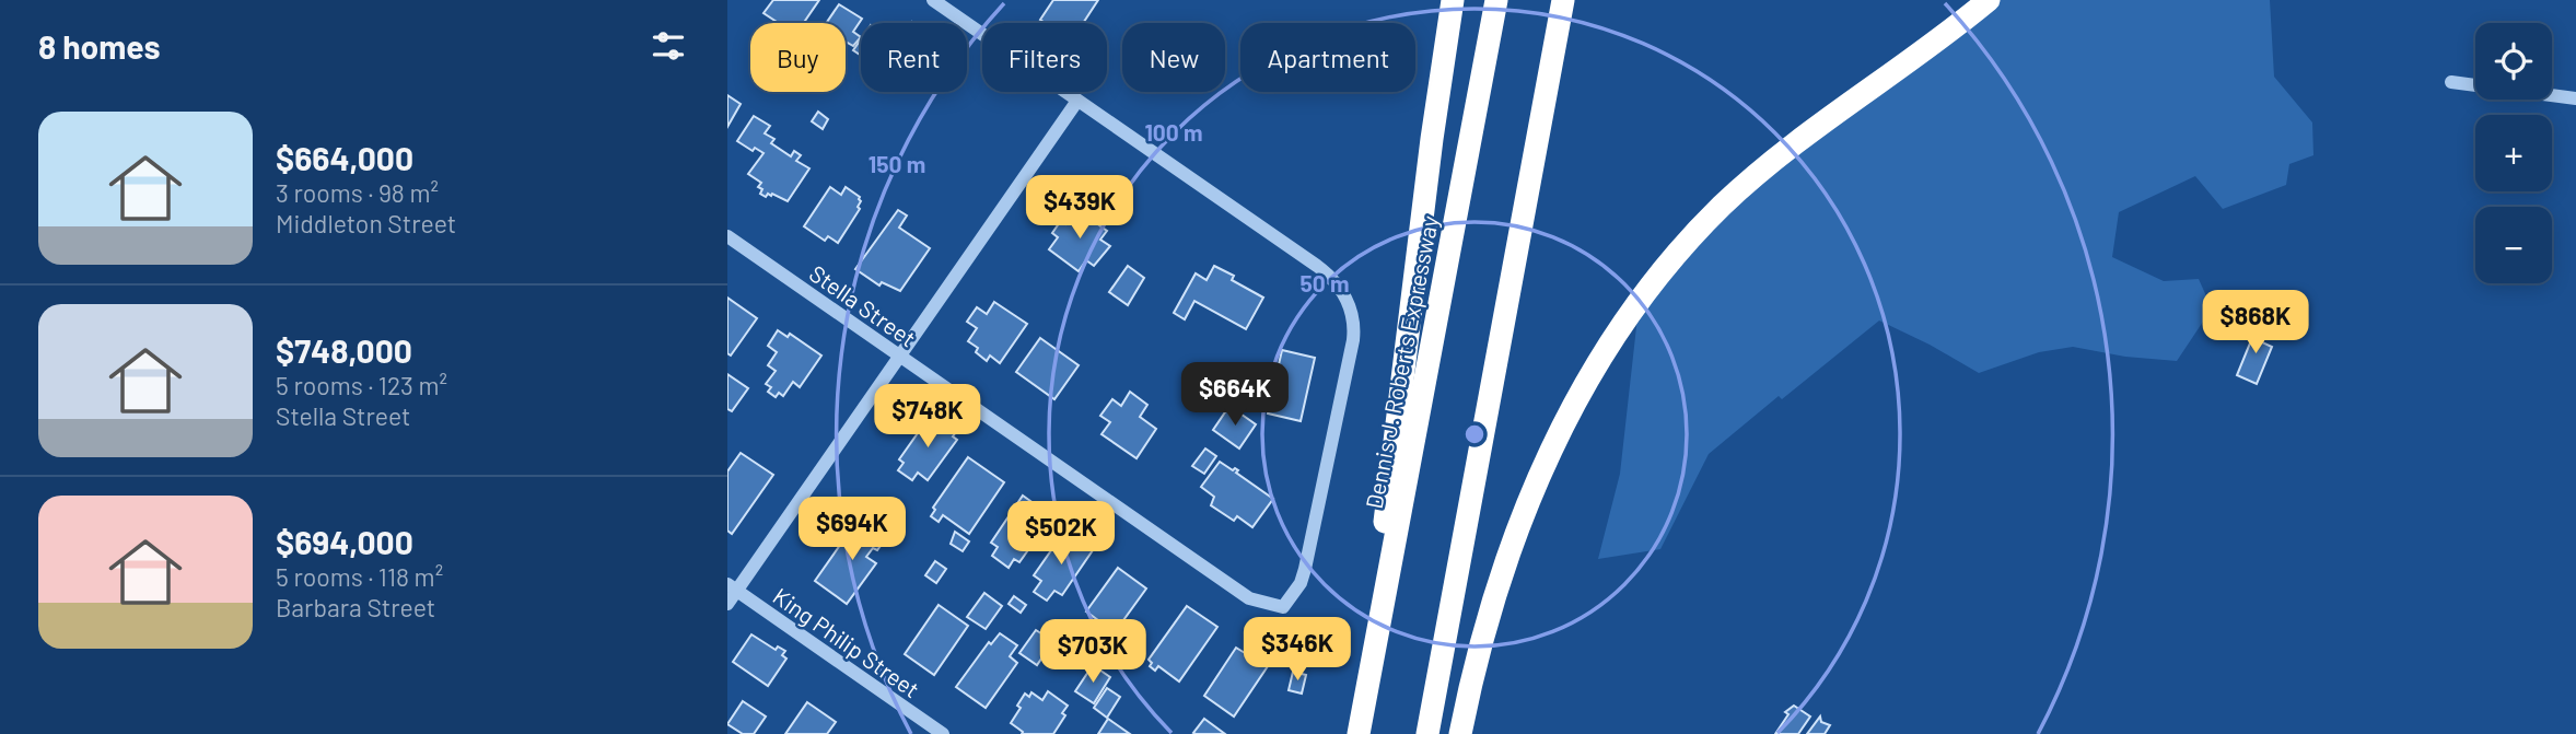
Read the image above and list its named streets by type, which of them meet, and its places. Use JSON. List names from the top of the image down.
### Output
{
  "streets": {
    "highway": ["Dennis J. Roberts Expressway"],
    "street": ["Stella Street", "King Philip Street"]
  },
  "page": {
    "heading": "8 homes",
    "map_buttons": ["+", "−"],
    "chip": [
      "Buy",
      "Rent",
      "Filters",
      "New",
      "Apartment"
    ],
    "list": [
      {
        "name": "$664,000",
        "note": "3 rooms · 98 m² · Middleton Street"
      },
      {
        "name": "$748,000",
        "note": "5 rooms · 123 m² · Stella Street"
      },
      {
        "name": "$694,000",
        "note": "5 rooms · 118 m² · Barbara Street"
      }
    ],
    "price": [
      "$439K",
      "$868K",
      "$664K",
      "$748K",
      "$694K",
      "$502K",
      "$346K",
      "$703K"
    ]
  },
  "rings": ["100 m", "150 m", "50 m"]
}
